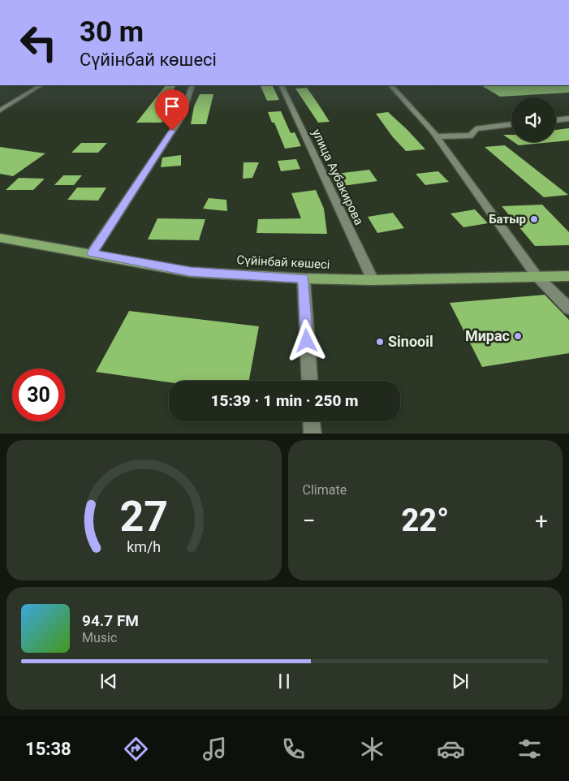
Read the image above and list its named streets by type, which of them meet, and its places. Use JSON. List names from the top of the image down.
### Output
{
  "streets": {
    "main road": ["Сүйінбай көшесі"],
    "street": ["улица Аубакирова"]
  },
  "crossings": [
    ["улица Аубакирова", "Сүйінбай көшесі"]
  ],
  "places": ["Батыр", "Мирас", "Sinooil"],
  "page": {
    "turn": ["30 m", "Сүйінбай көшесі"],
    "limit": "30",
    "trip": "15:39 · 1 min · 250 m",
    "tile": "Climate",
    "heat": ["−", "22°", "+"],
    "song": ["94.7 FM", "Music"],
    "tabs": "15:38",
    "gauge": ["27", "km/h"]
  }
}
